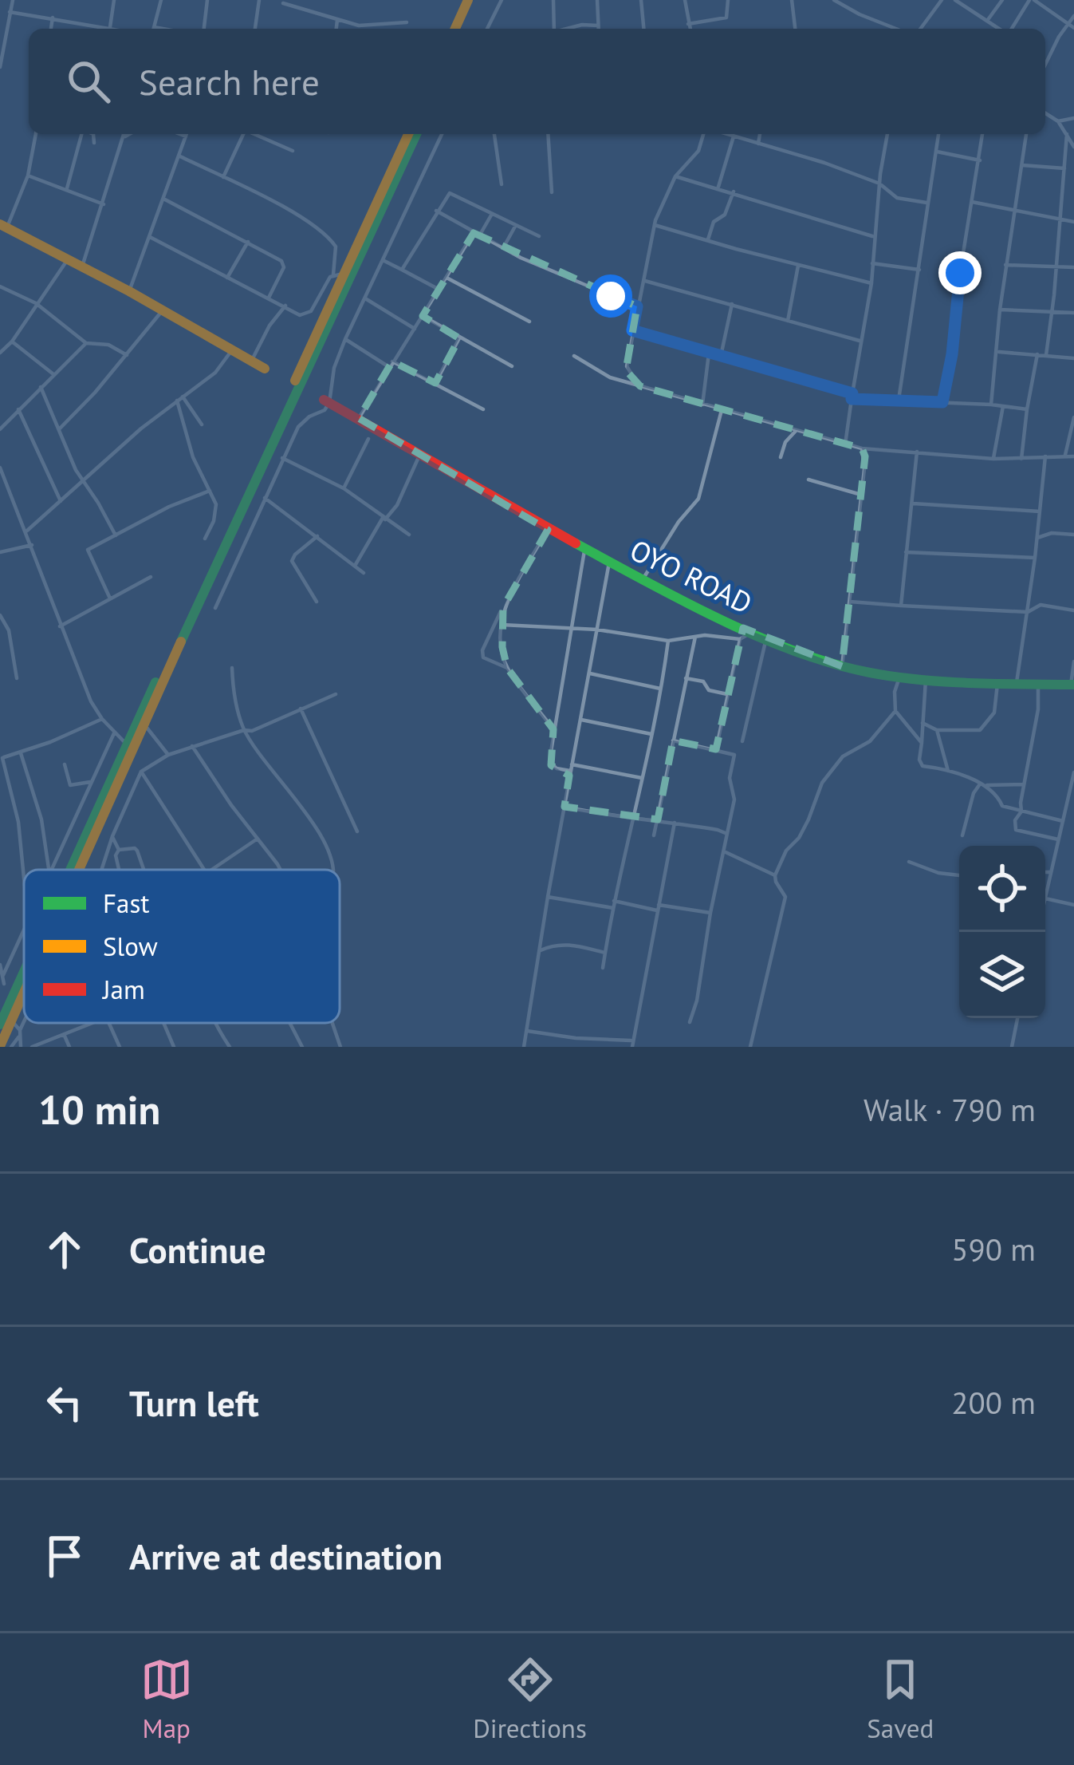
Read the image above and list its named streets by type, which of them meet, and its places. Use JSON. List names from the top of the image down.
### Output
{
  "streets": {
    "main road": ["OYO ROAD"]
  },
  "legend": ["Fast", "Slow", "Jam"],
  "page": {
    "search": "Search here",
    "heading": ["10 min", "Walk · 790 m"],
    "list": [
      ["Continue", "590 m"],
      ["Turn left", "200 m"],
      "Arrive at destination"
    ],
    "nav": ["Map", "Directions", "Saved"]
  }
}
